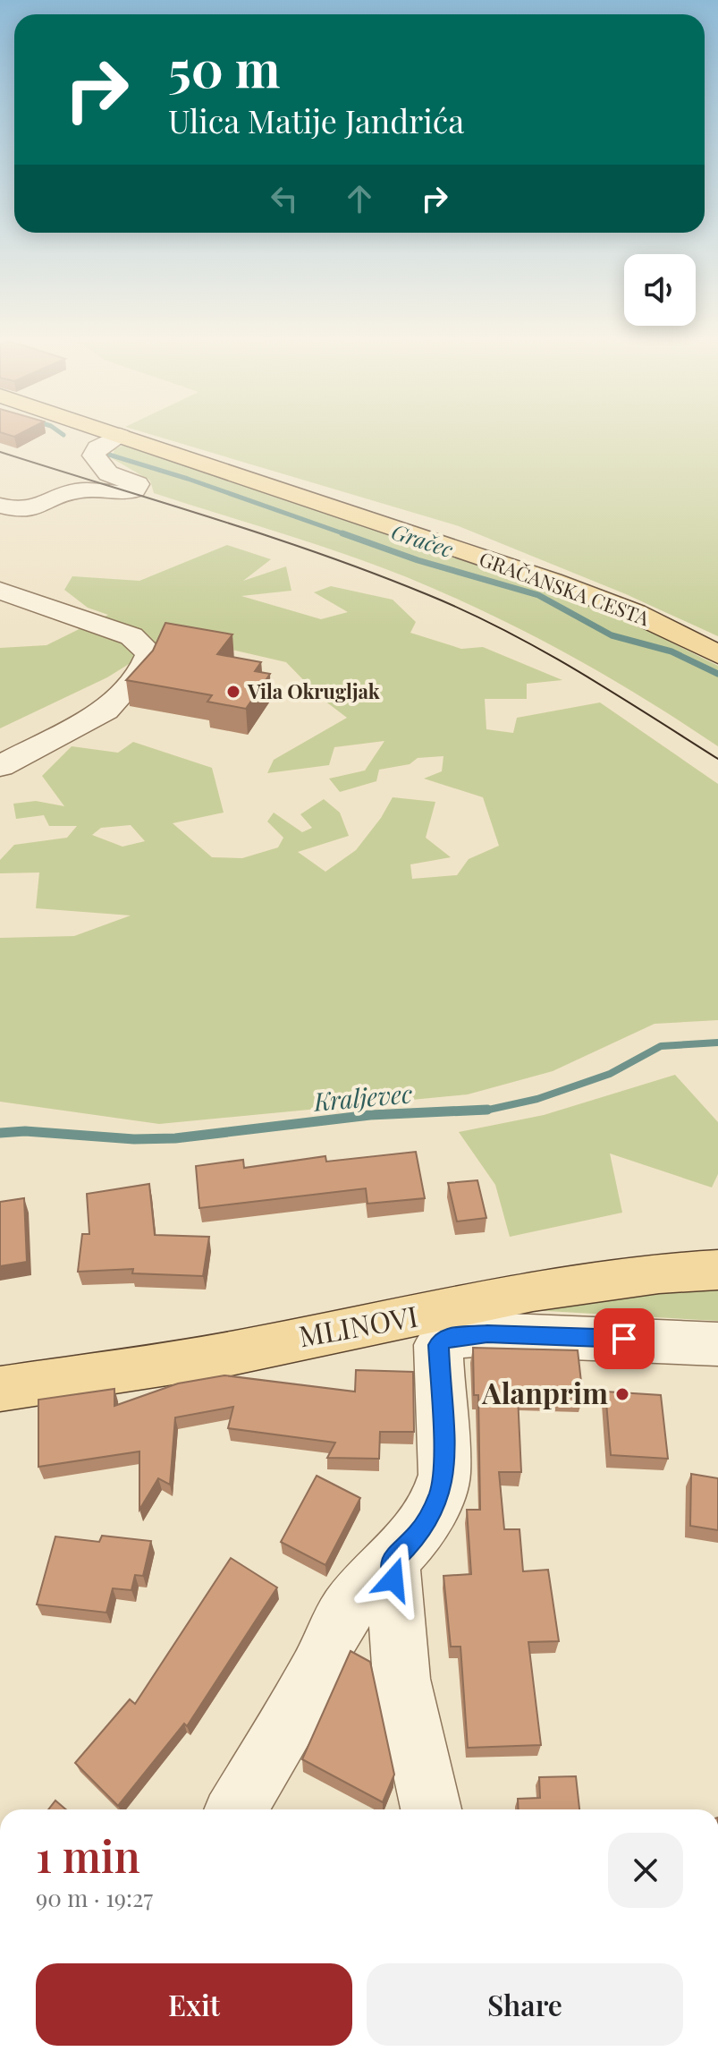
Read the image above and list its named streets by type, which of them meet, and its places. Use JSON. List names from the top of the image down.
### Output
{
  "streets": {
    "main road": ["GRAČANSKA CESTA", "MLINOVI"]
  },
  "water": ["Gračec", "Kraljevec"],
  "places": ["Vila Okrugljak", "Alanprim"],
  "page": {
    "turn": ["50 m", "Ulica Matije Jandrića"],
    "heading": ["1 min", "90 m · 19:27"],
    "buttons": ["Exit", "Share"]
  }
}
